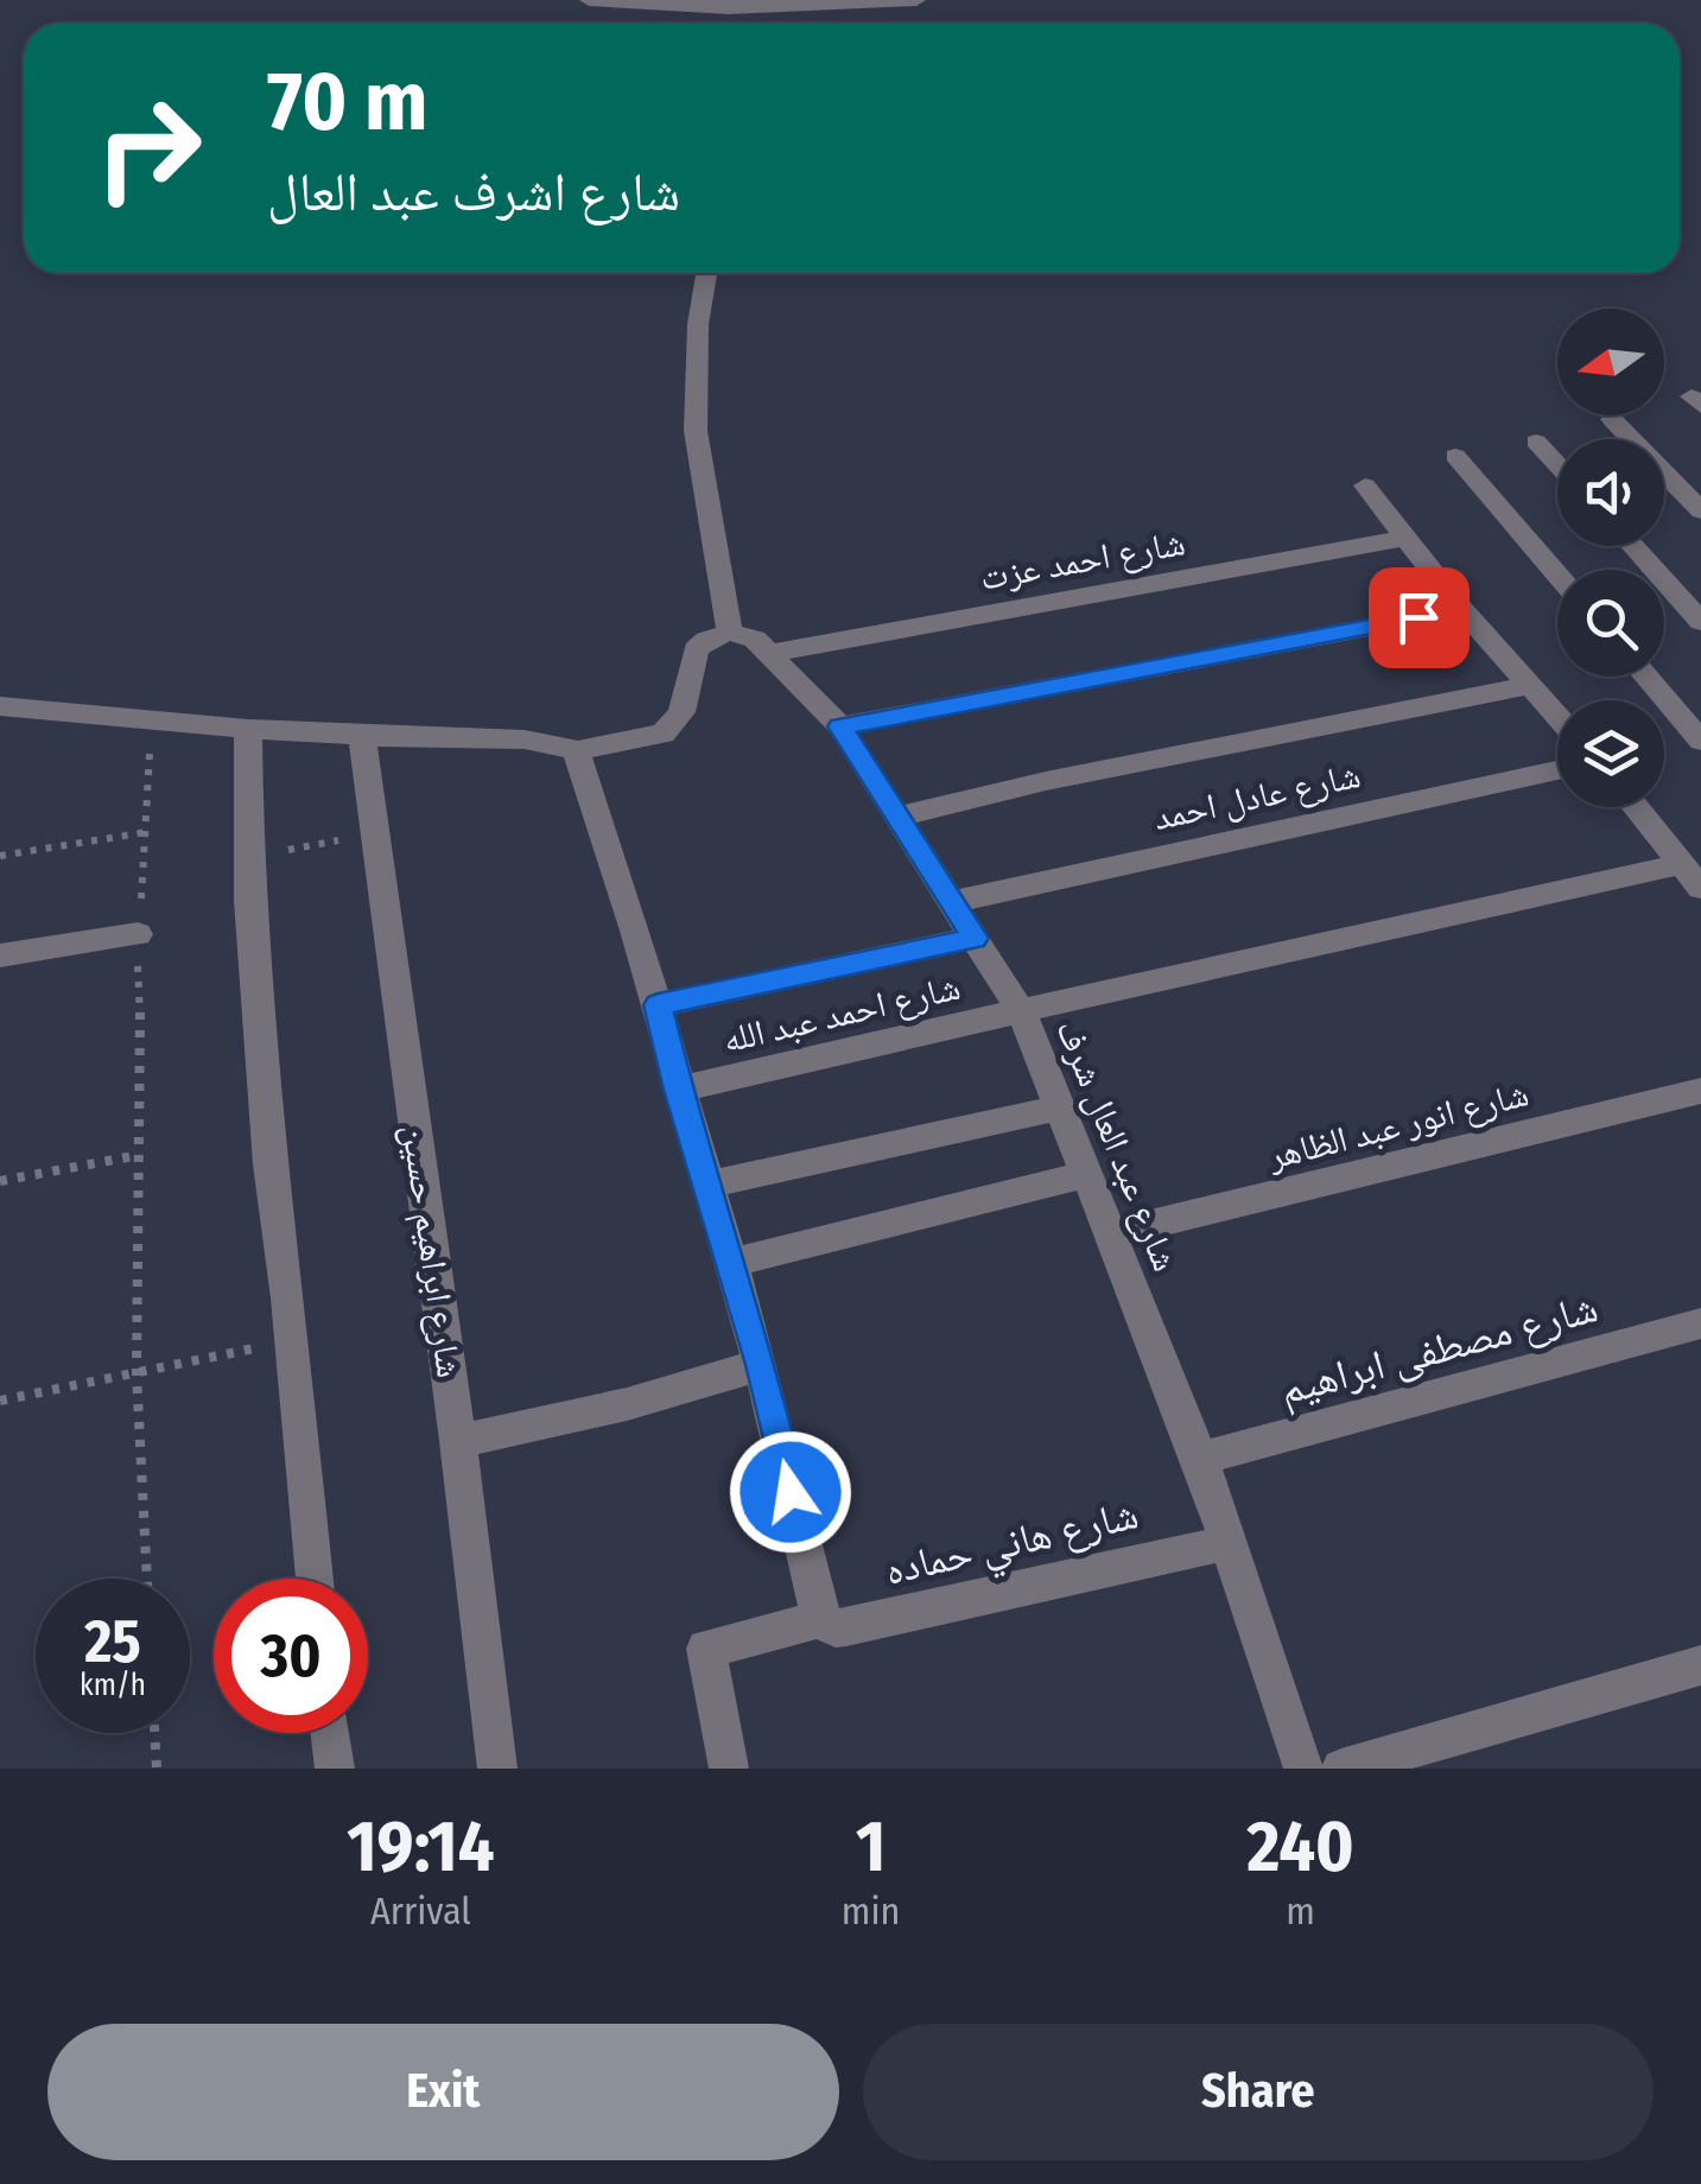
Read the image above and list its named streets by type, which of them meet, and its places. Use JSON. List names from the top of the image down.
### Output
{
  "streets": {
    "street": [
      "شارع احمد عزت",
      "شارع عادل احمد",
      "شارع احمد عبد الله",
      "شارع انور عبد الظاهر",
      "شارع عبد العال شرف",
      "شارع ابراهيم حسين",
      "شارع مصطفى ابراهيم",
      "شارع هاني حماده"
    ]
  },
  "crossings": [
    ["شارع احمد عزت", "شارع عبد العال شرف"],
    ["شارع عادل احمد", "شارع عبد العال شرف"],
    ["شارع احمد عبد الله", "شارع عبد العال شرف"],
    ["شارع انور عبد الظاهر", "شارع عبد العال شرف"],
    ["شارع عبد العال شرف", "شارع مصطفى ابراهيم"],
    ["شارع عبد العال شرف", "شارع هاني حماده"]
  ],
  "north": "left",
  "page": {
    "turn": ["70 m", "شارع اشرف عبد العال"],
    "speed": "25 km/h",
    "limit": "30",
    "eta": [
      "19:14",
      "Arrival",
      "1",
      "min",
      "240",
      "m"
    ],
    "buttons": ["Exit", "Share"]
  }
}
